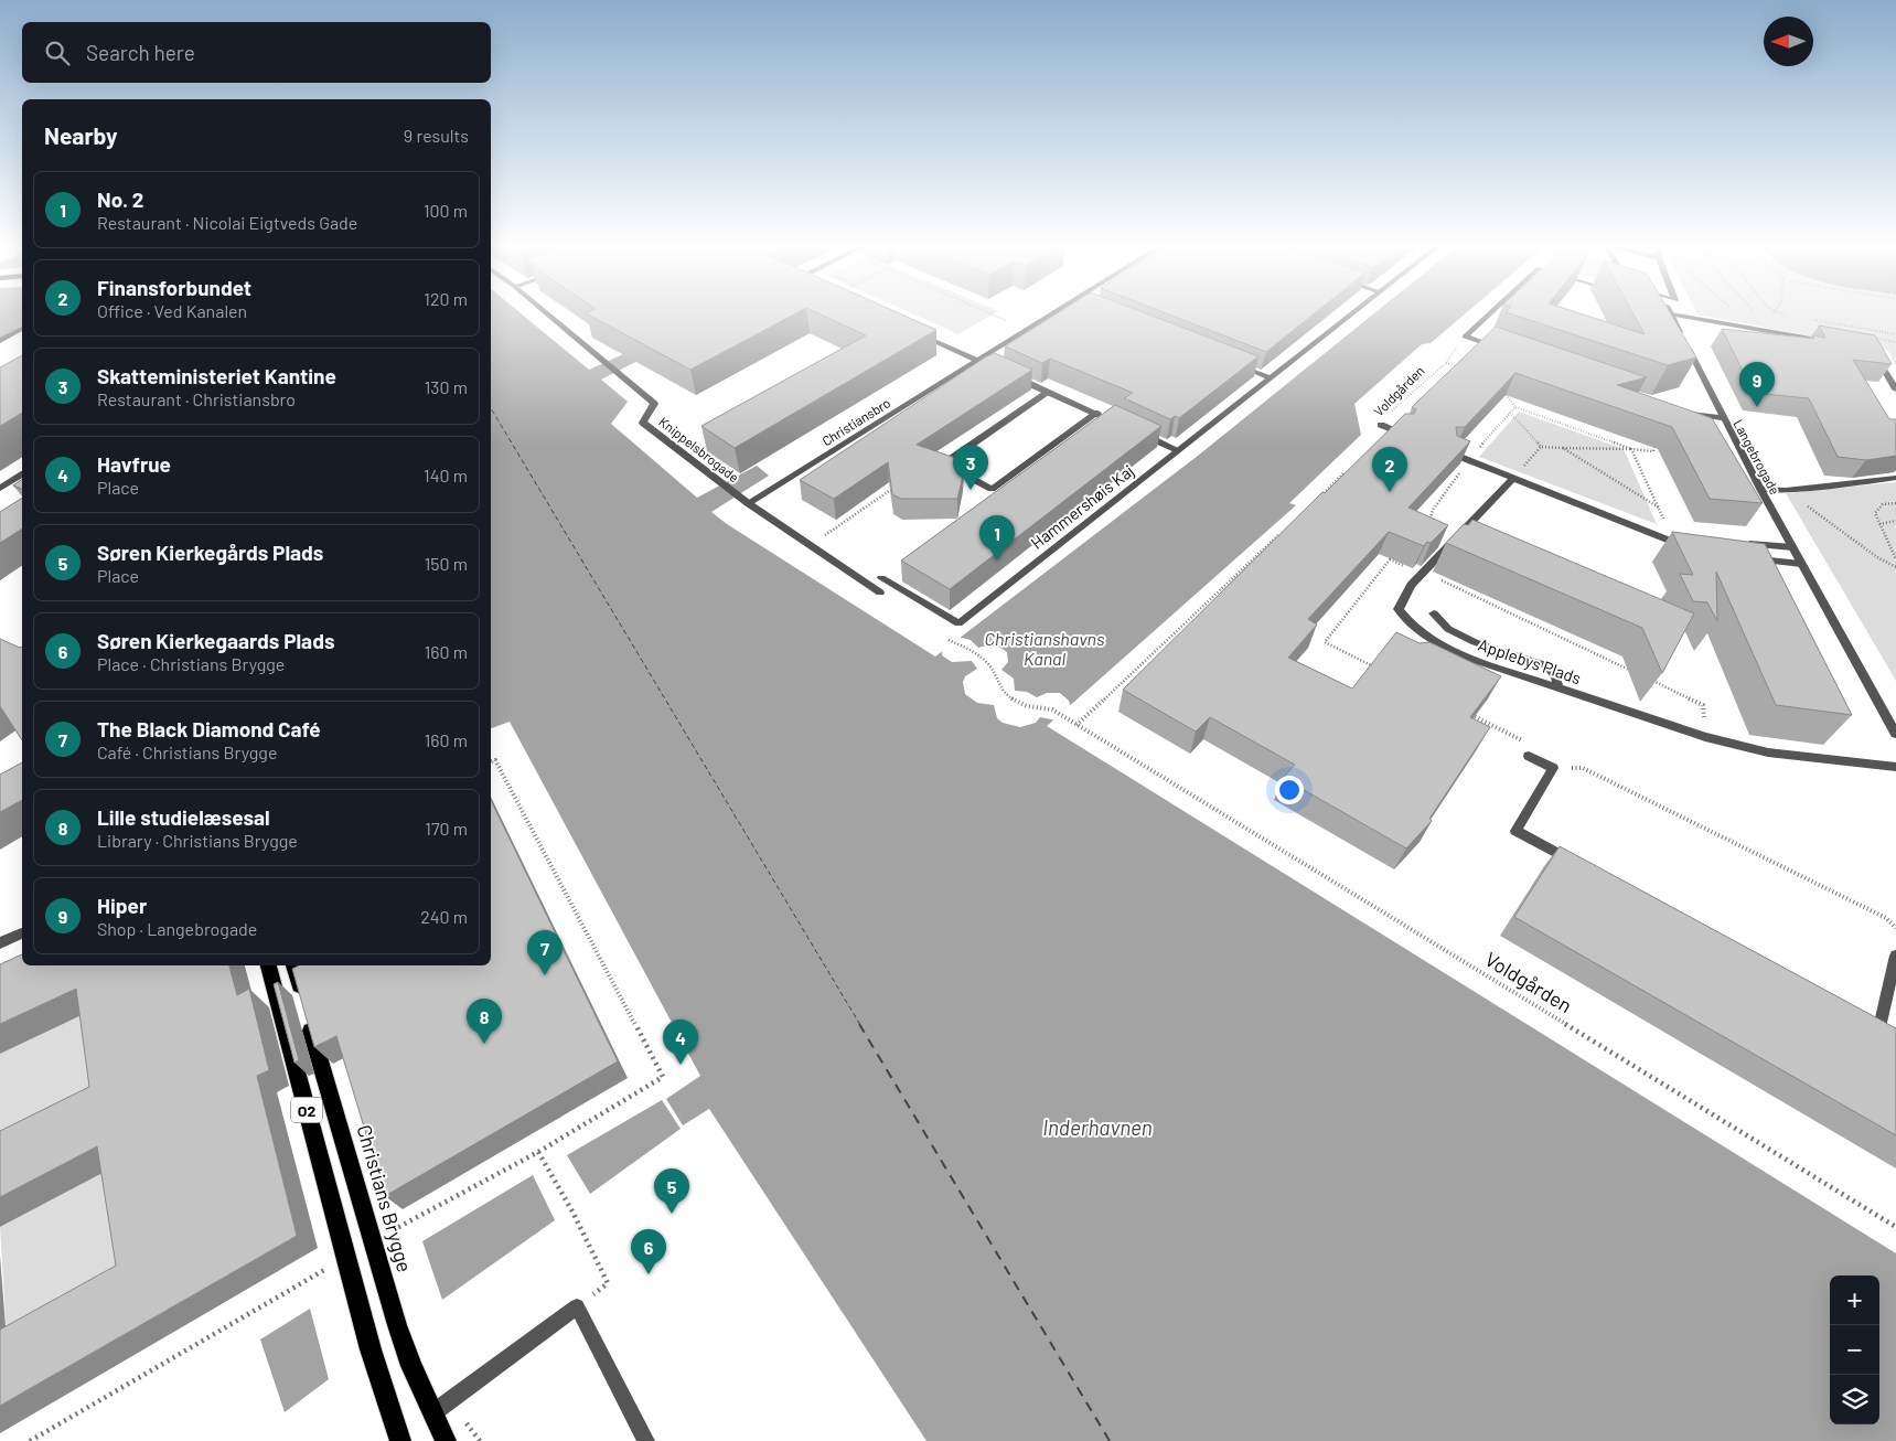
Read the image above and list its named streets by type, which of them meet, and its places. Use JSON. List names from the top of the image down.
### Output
{
  "streets": {
    "main road": ["O2", "Christians Brygge"],
    "street": [
      "Christiansbro",
      "Knippelsbrogade",
      "Langebrogade",
      "Hammershøis Kaj",
      "Applebys Plads"
    ],
    "path": ["Voldgården"]
  },
  "crossings": [
    ["Christiansbro", "Knippelsbrogade"]
  ],
  "water": ["Christianshavns Kanal", "Inderhavnen"],
  "north": "left",
  "page": {
    "search": "Search here",
    "heading": ["Nearby", "9 results"],
    "list": [
      {
        "mark": "1",
        "name": "No. 2",
        "note": "Restaurant · Nicolai Eigtveds Gade",
        "value": "100 m"
      },
      {
        "mark": "2",
        "name": "Finansforbundet",
        "note": "Office · Ved Kanalen",
        "value": "120 m"
      },
      {
        "mark": "3",
        "name": "Skatteministeriet Kantine",
        "note": "Restaurant · Christiansbro",
        "value": "130 m"
      },
      {
        "mark": "4",
        "name": "Havfrue",
        "note": "Place",
        "value": "140 m"
      },
      {
        "mark": "5",
        "name": "Søren Kierkegårds Plads",
        "note": "Place",
        "value": "150 m"
      },
      {
        "mark": "6",
        "name": "Søren Kierkegaards Plads",
        "note": "Place · Christians Brygge",
        "value": "160 m"
      },
      {
        "mark": "7",
        "name": "The Black Diamond Café",
        "note": "Café · Christians Brygge",
        "value": "160 m"
      },
      {
        "mark": "8",
        "name": "Lille studielæsesal",
        "note": "Library · Christians Brygge",
        "value": "170 m"
      },
      {
        "mark": "9",
        "name": "Hiper",
        "note": "Shop · Langebrogade",
        "value": "240 m"
      }
    ],
    "pins": [
      "9",
      "3",
      "2",
      "1",
      "7",
      "8",
      "4",
      "5",
      "6"
    ],
    "map_buttons": ["+", "−"]
  }
}
